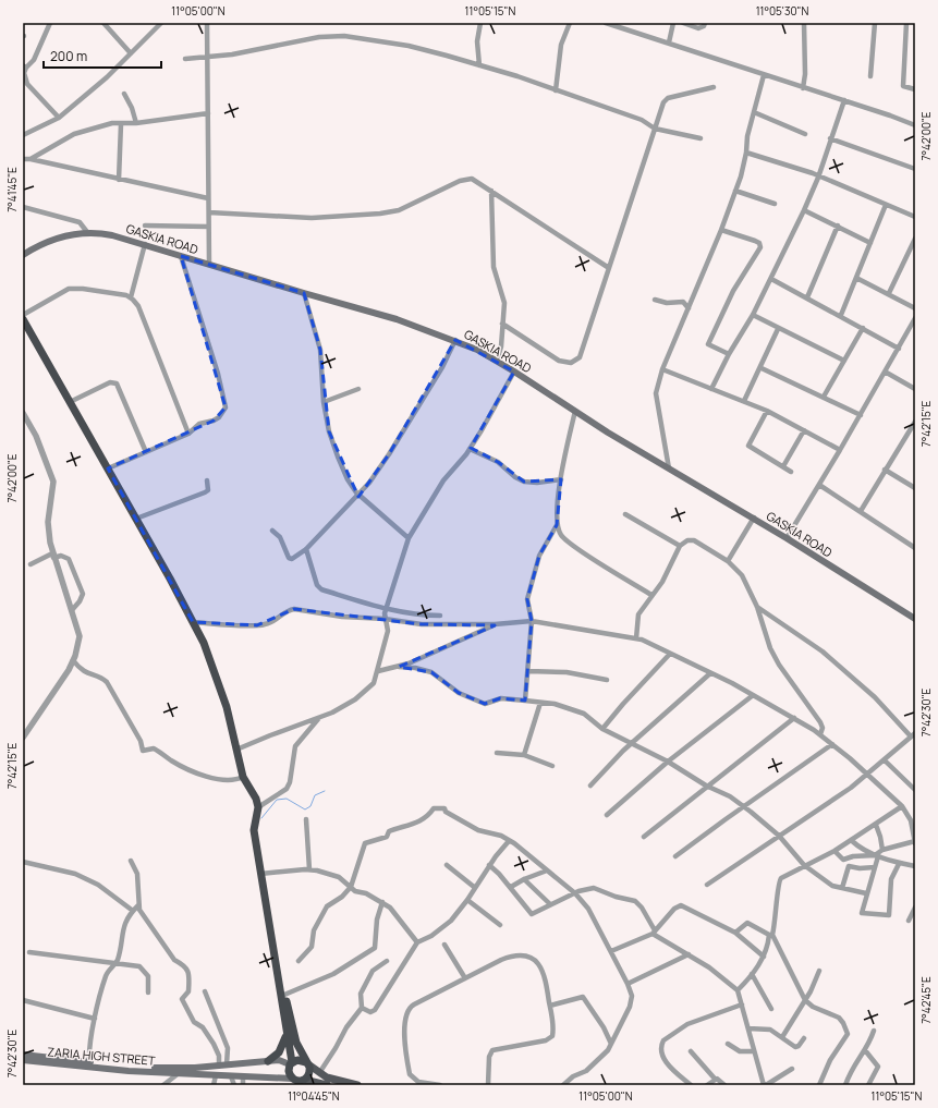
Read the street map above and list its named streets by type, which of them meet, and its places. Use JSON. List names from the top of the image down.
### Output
{
  "streets": {
    "main road": ["GASKIA ROAD", "ZARIA HIGH STREET"]
  },
  "scale_bar": "200 m",
  "coordinates": [
    "11°05'00\"N",
    "11°05'15\"N",
    "11°05'30\"N",
    "7°42'00\"E",
    "7°41'45\"E",
    "7°42'15\"E",
    "7°42'30\"E",
    "7°42'45\"E",
    "11°04'45\"N"
  ]
}
